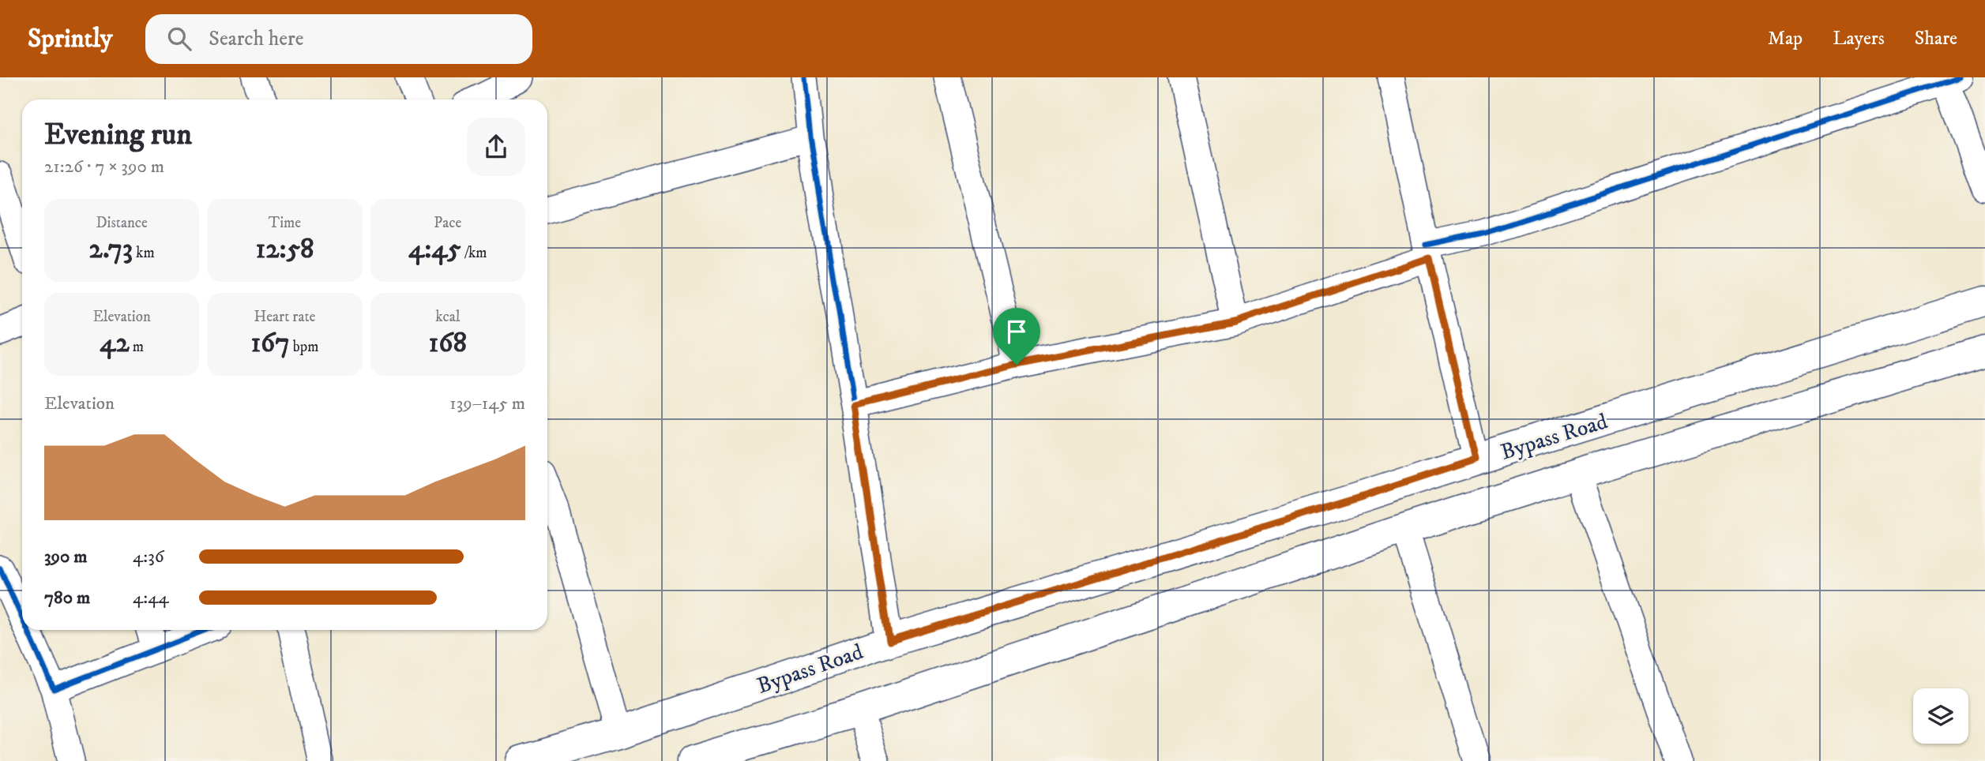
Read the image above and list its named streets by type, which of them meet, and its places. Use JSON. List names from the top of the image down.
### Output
{
  "streets": {
    "main road": ["Bypass Road"]
  },
  "page": {
    "header": "Sprintly",
    "search": "Search here",
    "nav": ["Map", "Layers", "Share"],
    "heading": ["Evening run", "21:26 · 7 × 390 m"],
    "stats": [
      ["Distance", "2.73 km"],
      ["Time", "12:58"],
      ["Pace", "4:45 /km"],
      ["Elevation", "42 m"],
      ["Heart rate", "167 bpm"],
      ["kcal", "168"]
    ],
    "chart": ["Elevation", "139–145 m"],
    "list": [
      {
        "name": "390 m",
        "note": "4:36"
      },
      {
        "name": "780 m",
        "note": "4:44"
      }
    ]
  }
}
